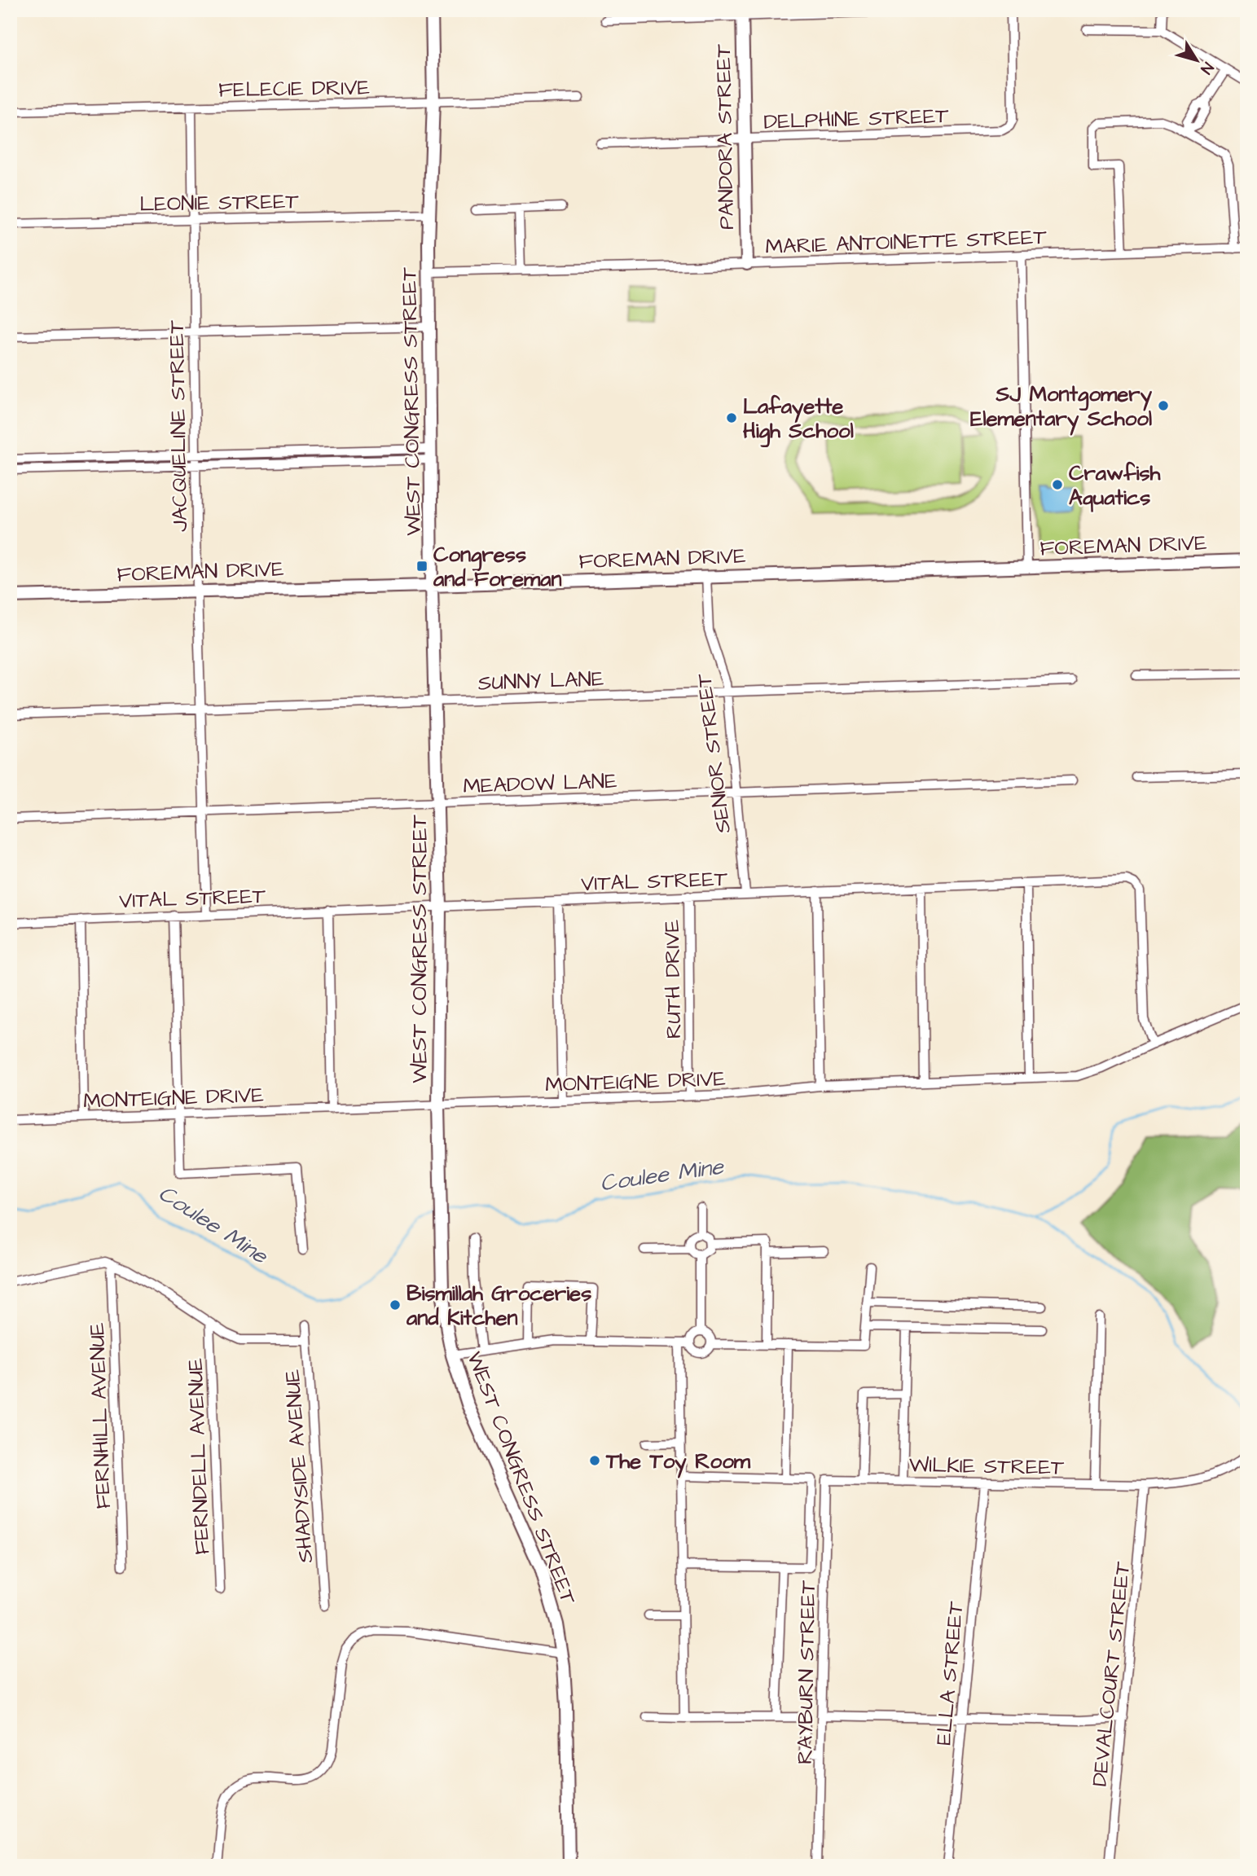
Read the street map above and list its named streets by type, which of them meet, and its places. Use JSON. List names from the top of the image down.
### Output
{
  "streets": {
    "main road": ["PANDORA STREET", "WEST CONGRESS STREET", "FOREMAN DRIVE"],
    "street": [
      "FELECIE DRIVE",
      "DELPHINE STREET",
      "LEONIE STREET",
      "MARIE ANTOINETTE STREET",
      "JACQUELINE STREET",
      "SUNNY LANE",
      "SENIOR STREET",
      "MEADOW LANE",
      "VITAL STREET",
      "RUTH DRIVE",
      "MONTEIGNE DRIVE",
      "FERNHILL AVENUE",
      "FERNDELL AVENUE",
      "WILKIE STREET",
      "SHADYSIDE AVENUE",
      "RAYBURN STREET",
      "ELLA STREET",
      "DEVALCOURT STREET"
    ]
  },
  "crossings": [
    ["FELECIE DRIVE", "WEST CONGRESS STREET"],
    ["FELECIE DRIVE", "JACQUELINE STREET"],
    ["DELPHINE STREET", "PANDORA STREET"],
    ["PANDORA STREET", "MARIE ANTOINETTE STREET"],
    ["LEONIE STREET", "WEST CONGRESS STREET"],
    ["LEONIE STREET", "JACQUELINE STREET"],
    ["MARIE ANTOINETTE STREET", "WEST CONGRESS STREET"],
    ["WEST CONGRESS STREET", "FOREMAN DRIVE"],
    ["WEST CONGRESS STREET", "SUNNY LANE"],
    ["WEST CONGRESS STREET", "MEADOW LANE"],
    ["WEST CONGRESS STREET", "VITAL STREET"],
    ["WEST CONGRESS STREET", "MONTEIGNE DRIVE"],
    ["JACQUELINE STREET", "FOREMAN DRIVE"],
    ["JACQUELINE STREET", "SUNNY LANE"],
    ["JACQUELINE STREET", "MEADOW LANE"],
    ["JACQUELINE STREET", "VITAL STREET"],
    ["FOREMAN DRIVE", "SENIOR STREET"],
    ["SUNNY LANE", "SENIOR STREET"],
    ["SENIOR STREET", "MEADOW LANE"],
    ["SENIOR STREET", "VITAL STREET"],
    ["VITAL STREET", "RUTH DRIVE"],
    ["VITAL STREET", "MONTEIGNE DRIVE"],
    ["RUTH DRIVE", "MONTEIGNE DRIVE"],
    ["WILKIE STREET", "RAYBURN STREET"],
    ["WILKIE STREET", "ELLA STREET"],
    ["WILKIE STREET", "DEVALCOURT STREET"]
  ],
  "water": ["Coulee Mine"],
  "places": {
    "other": [
      "SJ Montgomery Elementary School",
      "Lafayette High School",
      "Crawfish Aquatics",
      "Bismillah Groceries and Kitchen",
      "The Toy Room"
    ],
    "transit": ["Congress and Foreman"]
  },
  "north": "bottom right"
}
